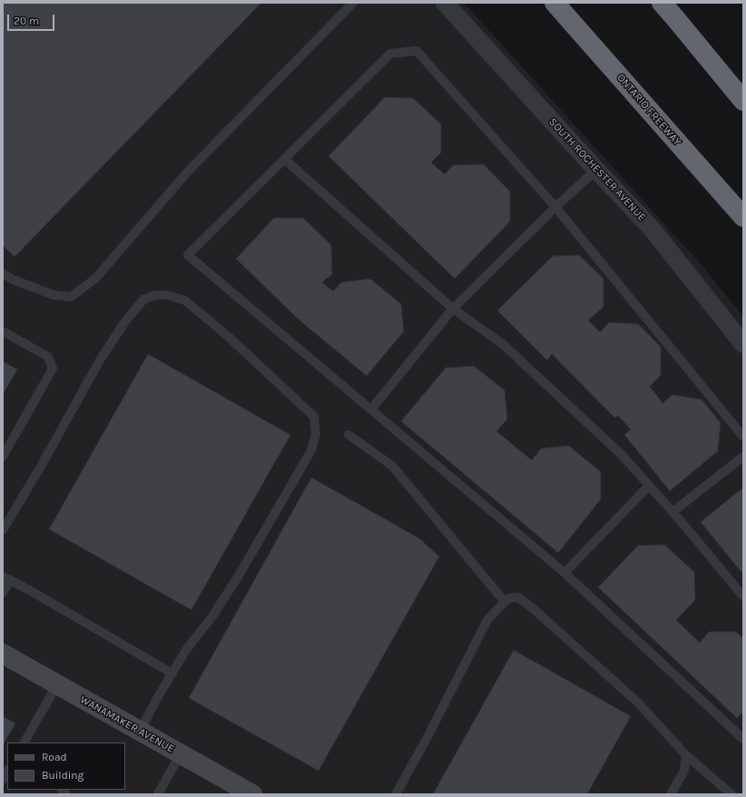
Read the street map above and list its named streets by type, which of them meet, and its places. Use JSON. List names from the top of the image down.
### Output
{
  "streets": {
    "highway": ["ONTARIO FREEWAY"],
    "street": ["SOUTH ROCHESTER AVENUE", "WANAMAKER AVENUE"]
  },
  "legend": ["Road", "Building"],
  "scale_bar": "20 m"
}
